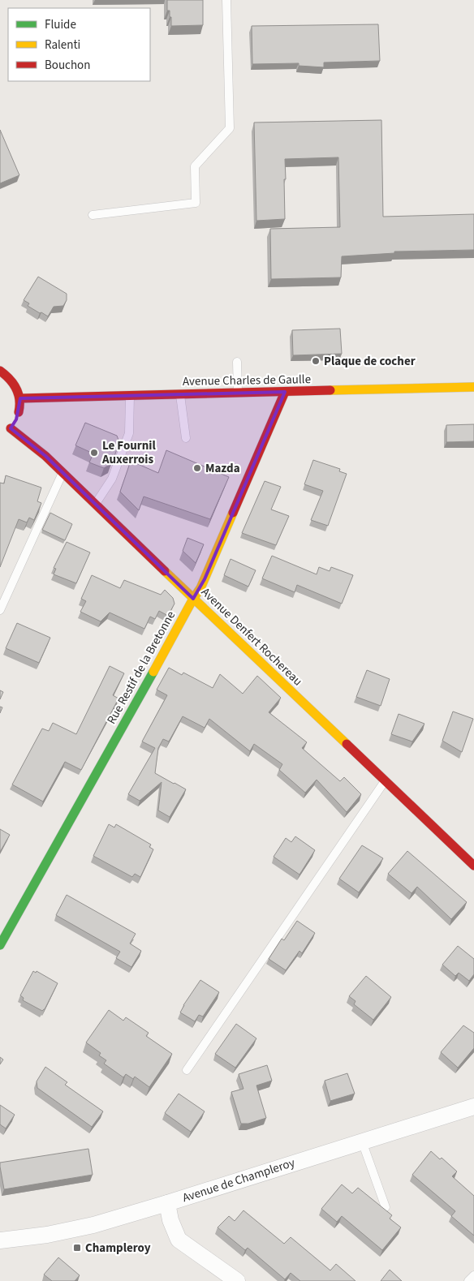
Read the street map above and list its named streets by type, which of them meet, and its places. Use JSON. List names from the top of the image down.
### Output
{
  "streets": {
    "street": [
      "Avenue Charles de Gaulle",
      "Avenue Denfert Rochereau",
      "Rue Restif de la Bretonne",
      "Avenue de Champleroy"
    ]
  },
  "crossings": [
    ["Avenue Charles de Gaulle", "Rue Restif de la Bretonne"],
    ["Avenue Denfert Rochereau", "Rue Restif de la Bretonne"]
  ],
  "places": {
    "other": ["Plaque de cocher", "Le Fournil Auxerrois", "Mazda"],
    "transit": ["Champleroy"]
  },
  "legend": ["Fluide", "Ralenti", "Bouchon"]
}
